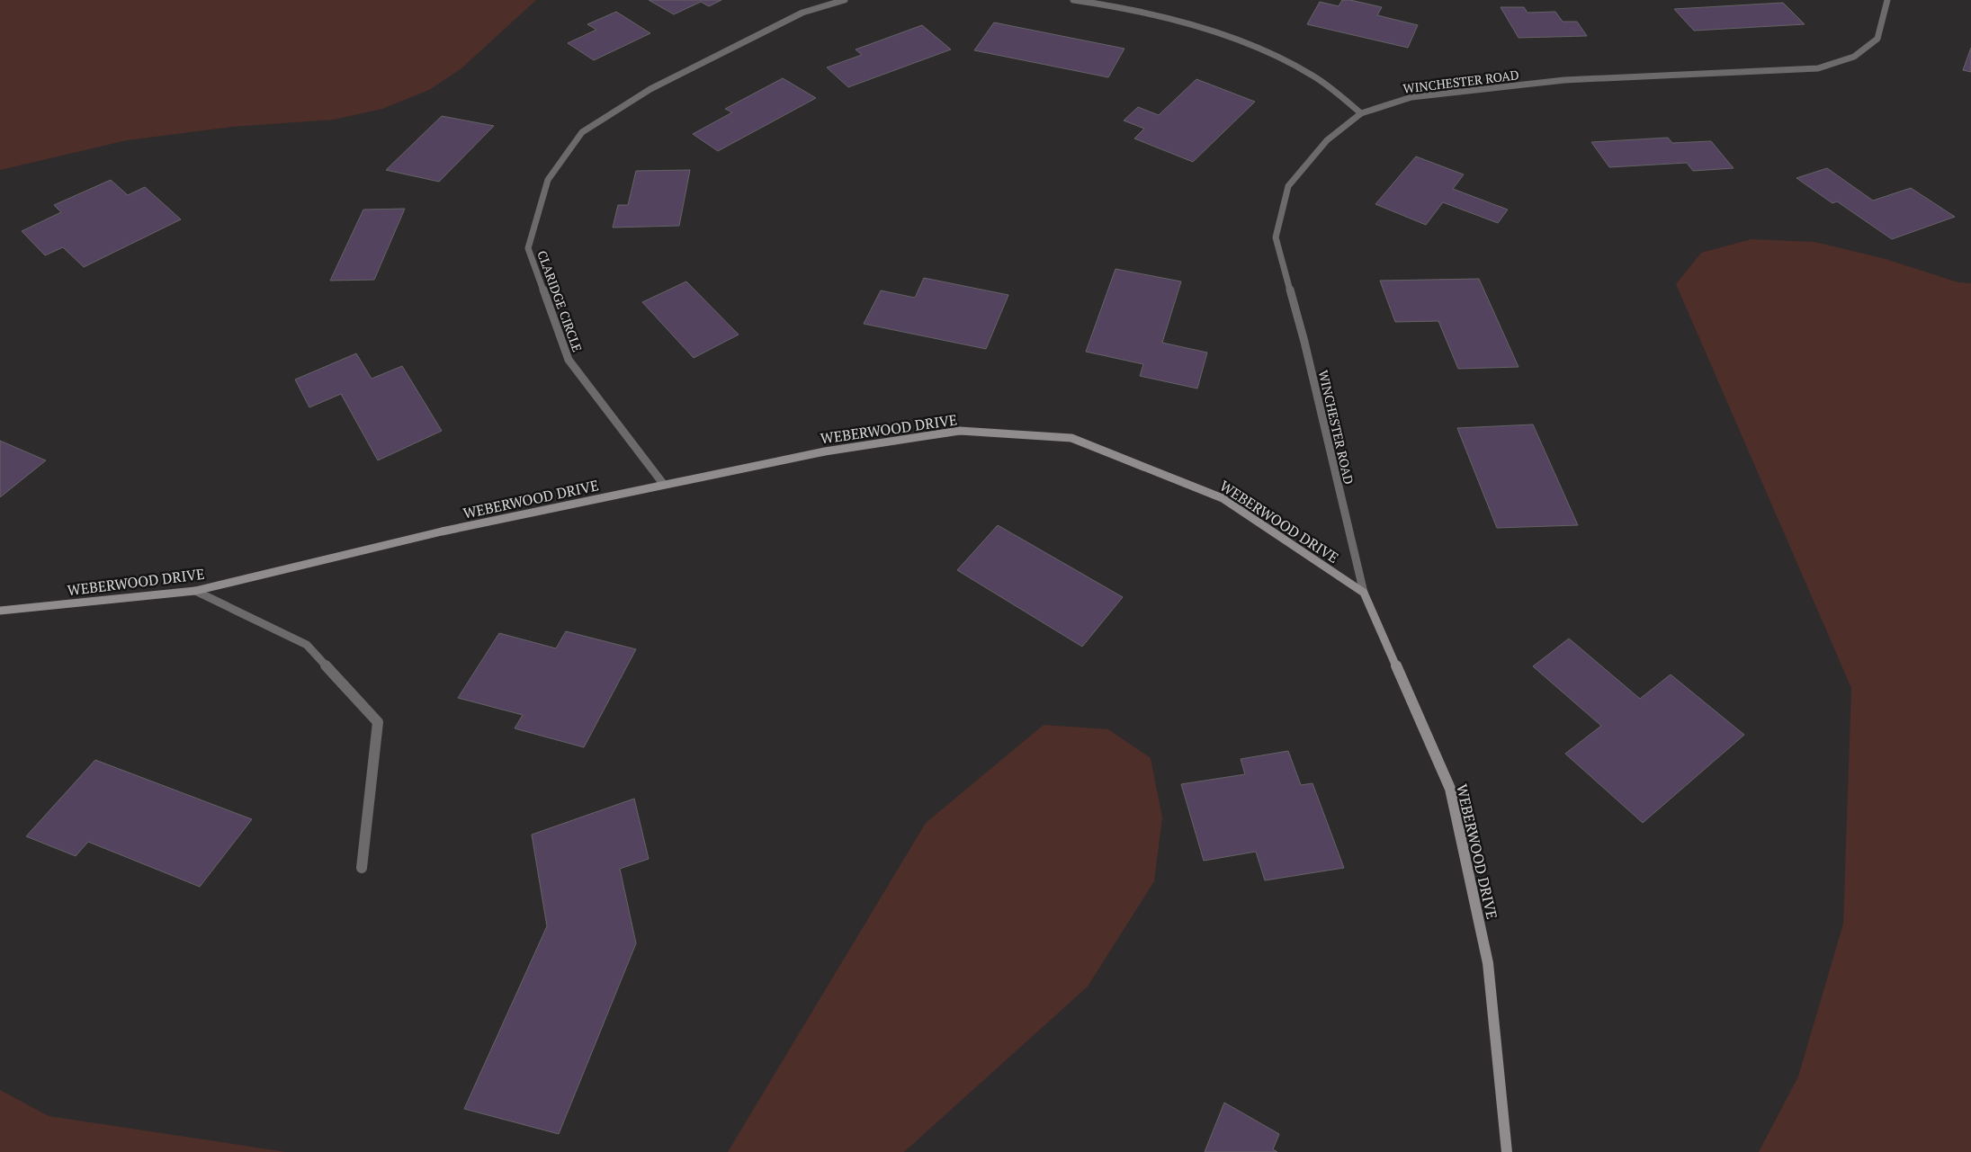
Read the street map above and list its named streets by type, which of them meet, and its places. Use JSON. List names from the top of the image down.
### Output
{
  "streets": {
    "street": ["WINCHESTER ROAD", "CLARIDGE CIRCLE", "WEBERWOOD DRIVE"]
  },
  "crossings": [
    ["WINCHESTER ROAD", "WEBERWOOD DRIVE"],
    ["CLARIDGE CIRCLE", "WEBERWOOD DRIVE"]
  ]
}
